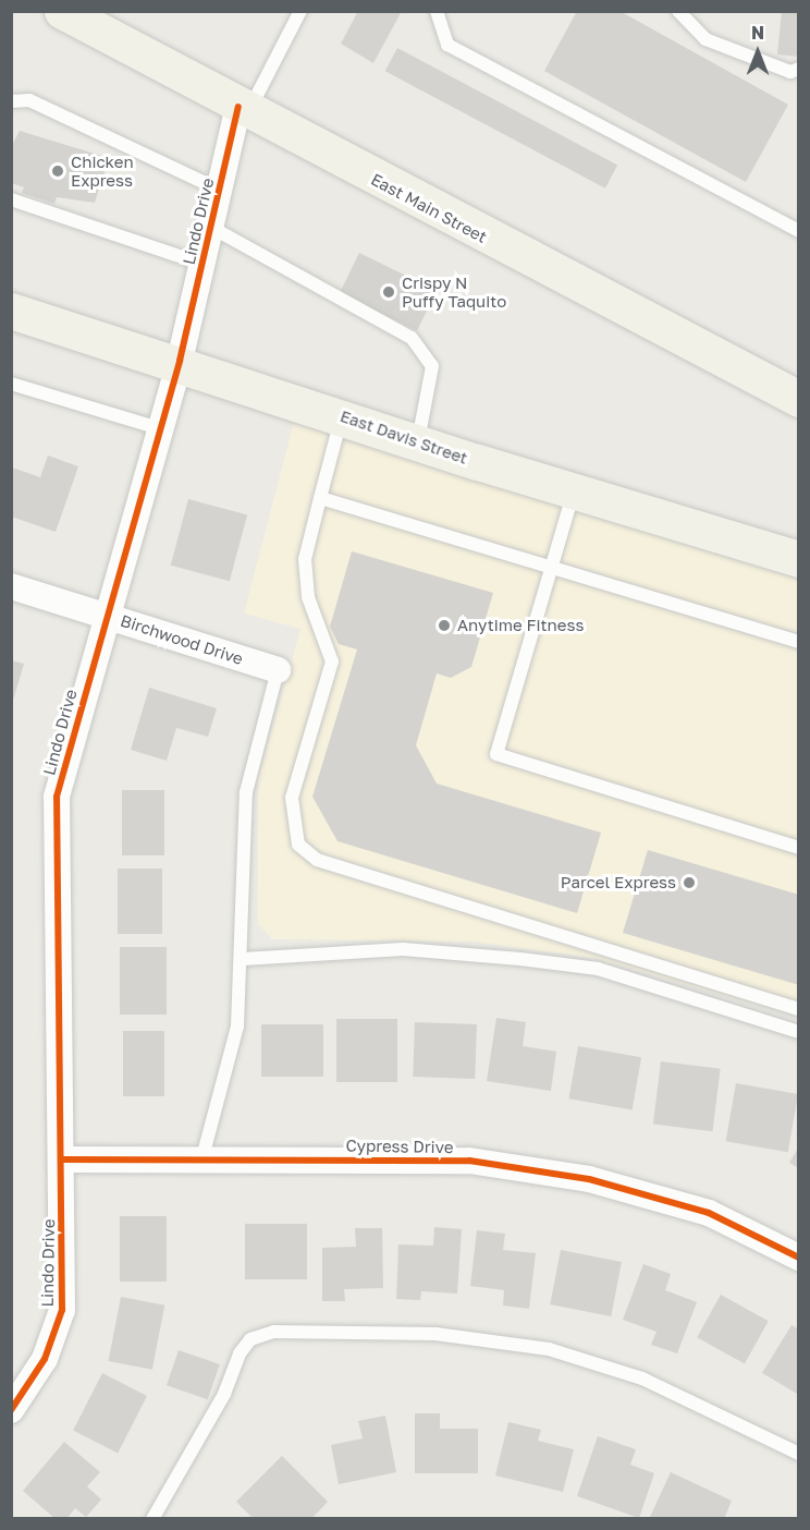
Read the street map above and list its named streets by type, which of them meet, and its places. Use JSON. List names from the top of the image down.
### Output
{
  "streets": {
    "main road": ["East Main Street", "East Davis Street"],
    "street": ["Lindo Drive", "Birchwood Drive", "Cypress Drive"]
  },
  "crossings": [
    ["East Main Street", "Lindo Drive"],
    ["Lindo Drive", "East Davis Street"],
    ["Lindo Drive", "Birchwood Drive"],
    ["Lindo Drive", "Cypress Drive"]
  ],
  "places": [
    "Chicken Express",
    "Crispy N Puffy Taquito",
    "Anytime Fitness",
    "Parcel Express"
  ],
  "north": "top"
}
